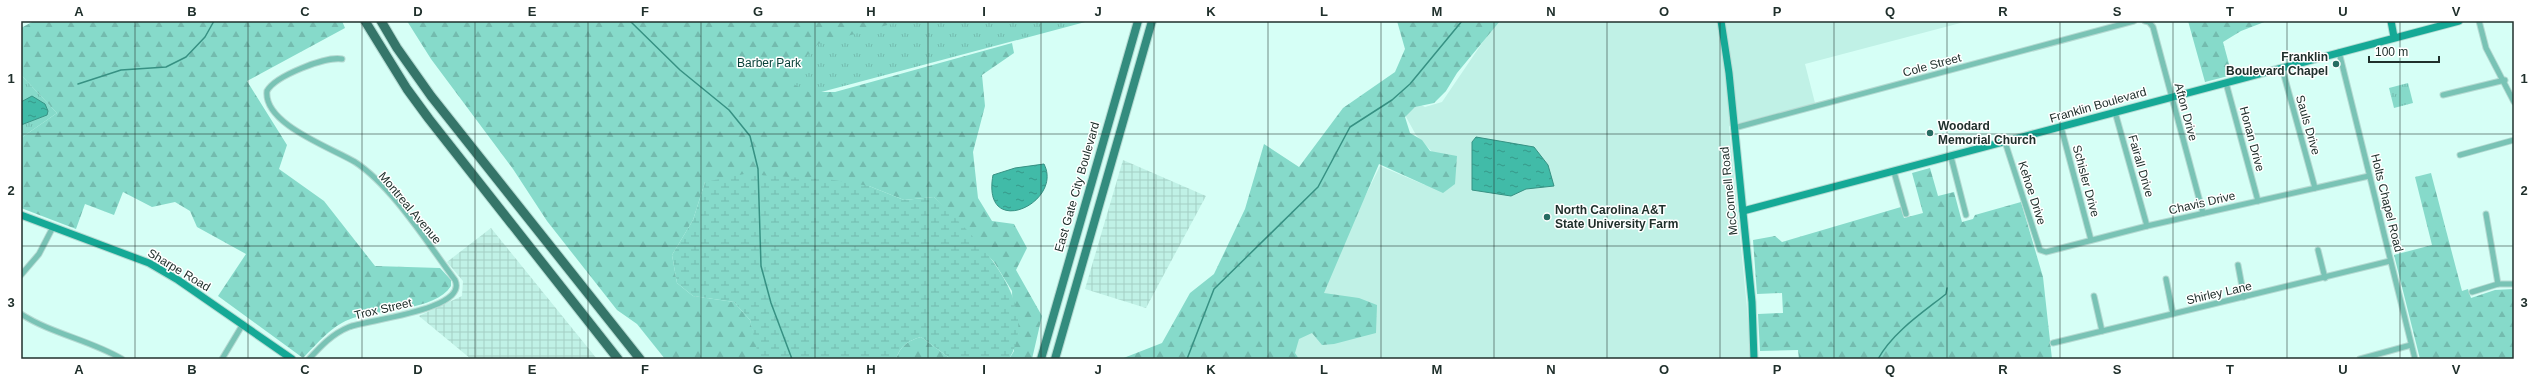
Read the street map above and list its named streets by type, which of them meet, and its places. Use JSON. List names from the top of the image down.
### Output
{
  "streets": {
    "main road": ["East Gate City Boulevard"],
    "street": [
      "Cole Street",
      "Franklin Boulevard",
      "Afton Drive",
      "Sauls Drive",
      "Honan Drive",
      "Fairall Drive",
      "Schisler Drive",
      "McConnell Road",
      "Kehoe Drive",
      "Chavis Drive",
      "Holts Chapel Road",
      "Montreal Avenue",
      "Sharpe Road",
      "Shirley Lane",
      "Trox Street"
    ]
  },
  "crossings": [
    ["Cole Street", "McConnell Road"],
    ["Franklin Boulevard", "Afton Drive"],
    ["Franklin Boulevard", "Sauls Drive"],
    ["Franklin Boulevard", "Honan Drive"],
    ["Franklin Boulevard", "Fairall Drive"],
    ["Franklin Boulevard", "Schisler Drive"],
    ["Franklin Boulevard", "McConnell Road"],
    ["Franklin Boulevard", "Kehoe Drive"],
    ["Franklin Boulevard", "Holts Chapel Road"],
    ["Afton Drive", "Chavis Drive"],
    ["Sauls Drive", "Chavis Drive"],
    ["Honan Drive", "Chavis Drive"],
    ["Fairall Drive", "Chavis Drive"],
    ["Schisler Drive", "Chavis Drive"],
    ["Kehoe Drive", "Chavis Drive"],
    ["Chavis Drive", "Holts Chapel Road"],
    ["Holts Chapel Road", "Shirley Lane"],
    ["Montreal Avenue", "Trox Street"]
  ],
  "parks": ["Barber Park"],
  "places": ["Franklin Boulevard Chapel", "Woodard Memorial Church", "North Carolina A&T State University Farm"],
  "scale_bar": "100 m",
  "grid": {
    "columns": [
      "A",
      "B",
      "C",
      "D",
      "E",
      "F",
      "G",
      "H",
      "I",
      "J",
      "K",
      "L",
      "M",
      "N",
      "O",
      "P",
      "Q",
      "R",
      "S",
      "T",
      "U",
      "V"
    ],
    "rows": ["1", "2", "3"]
  }
}
